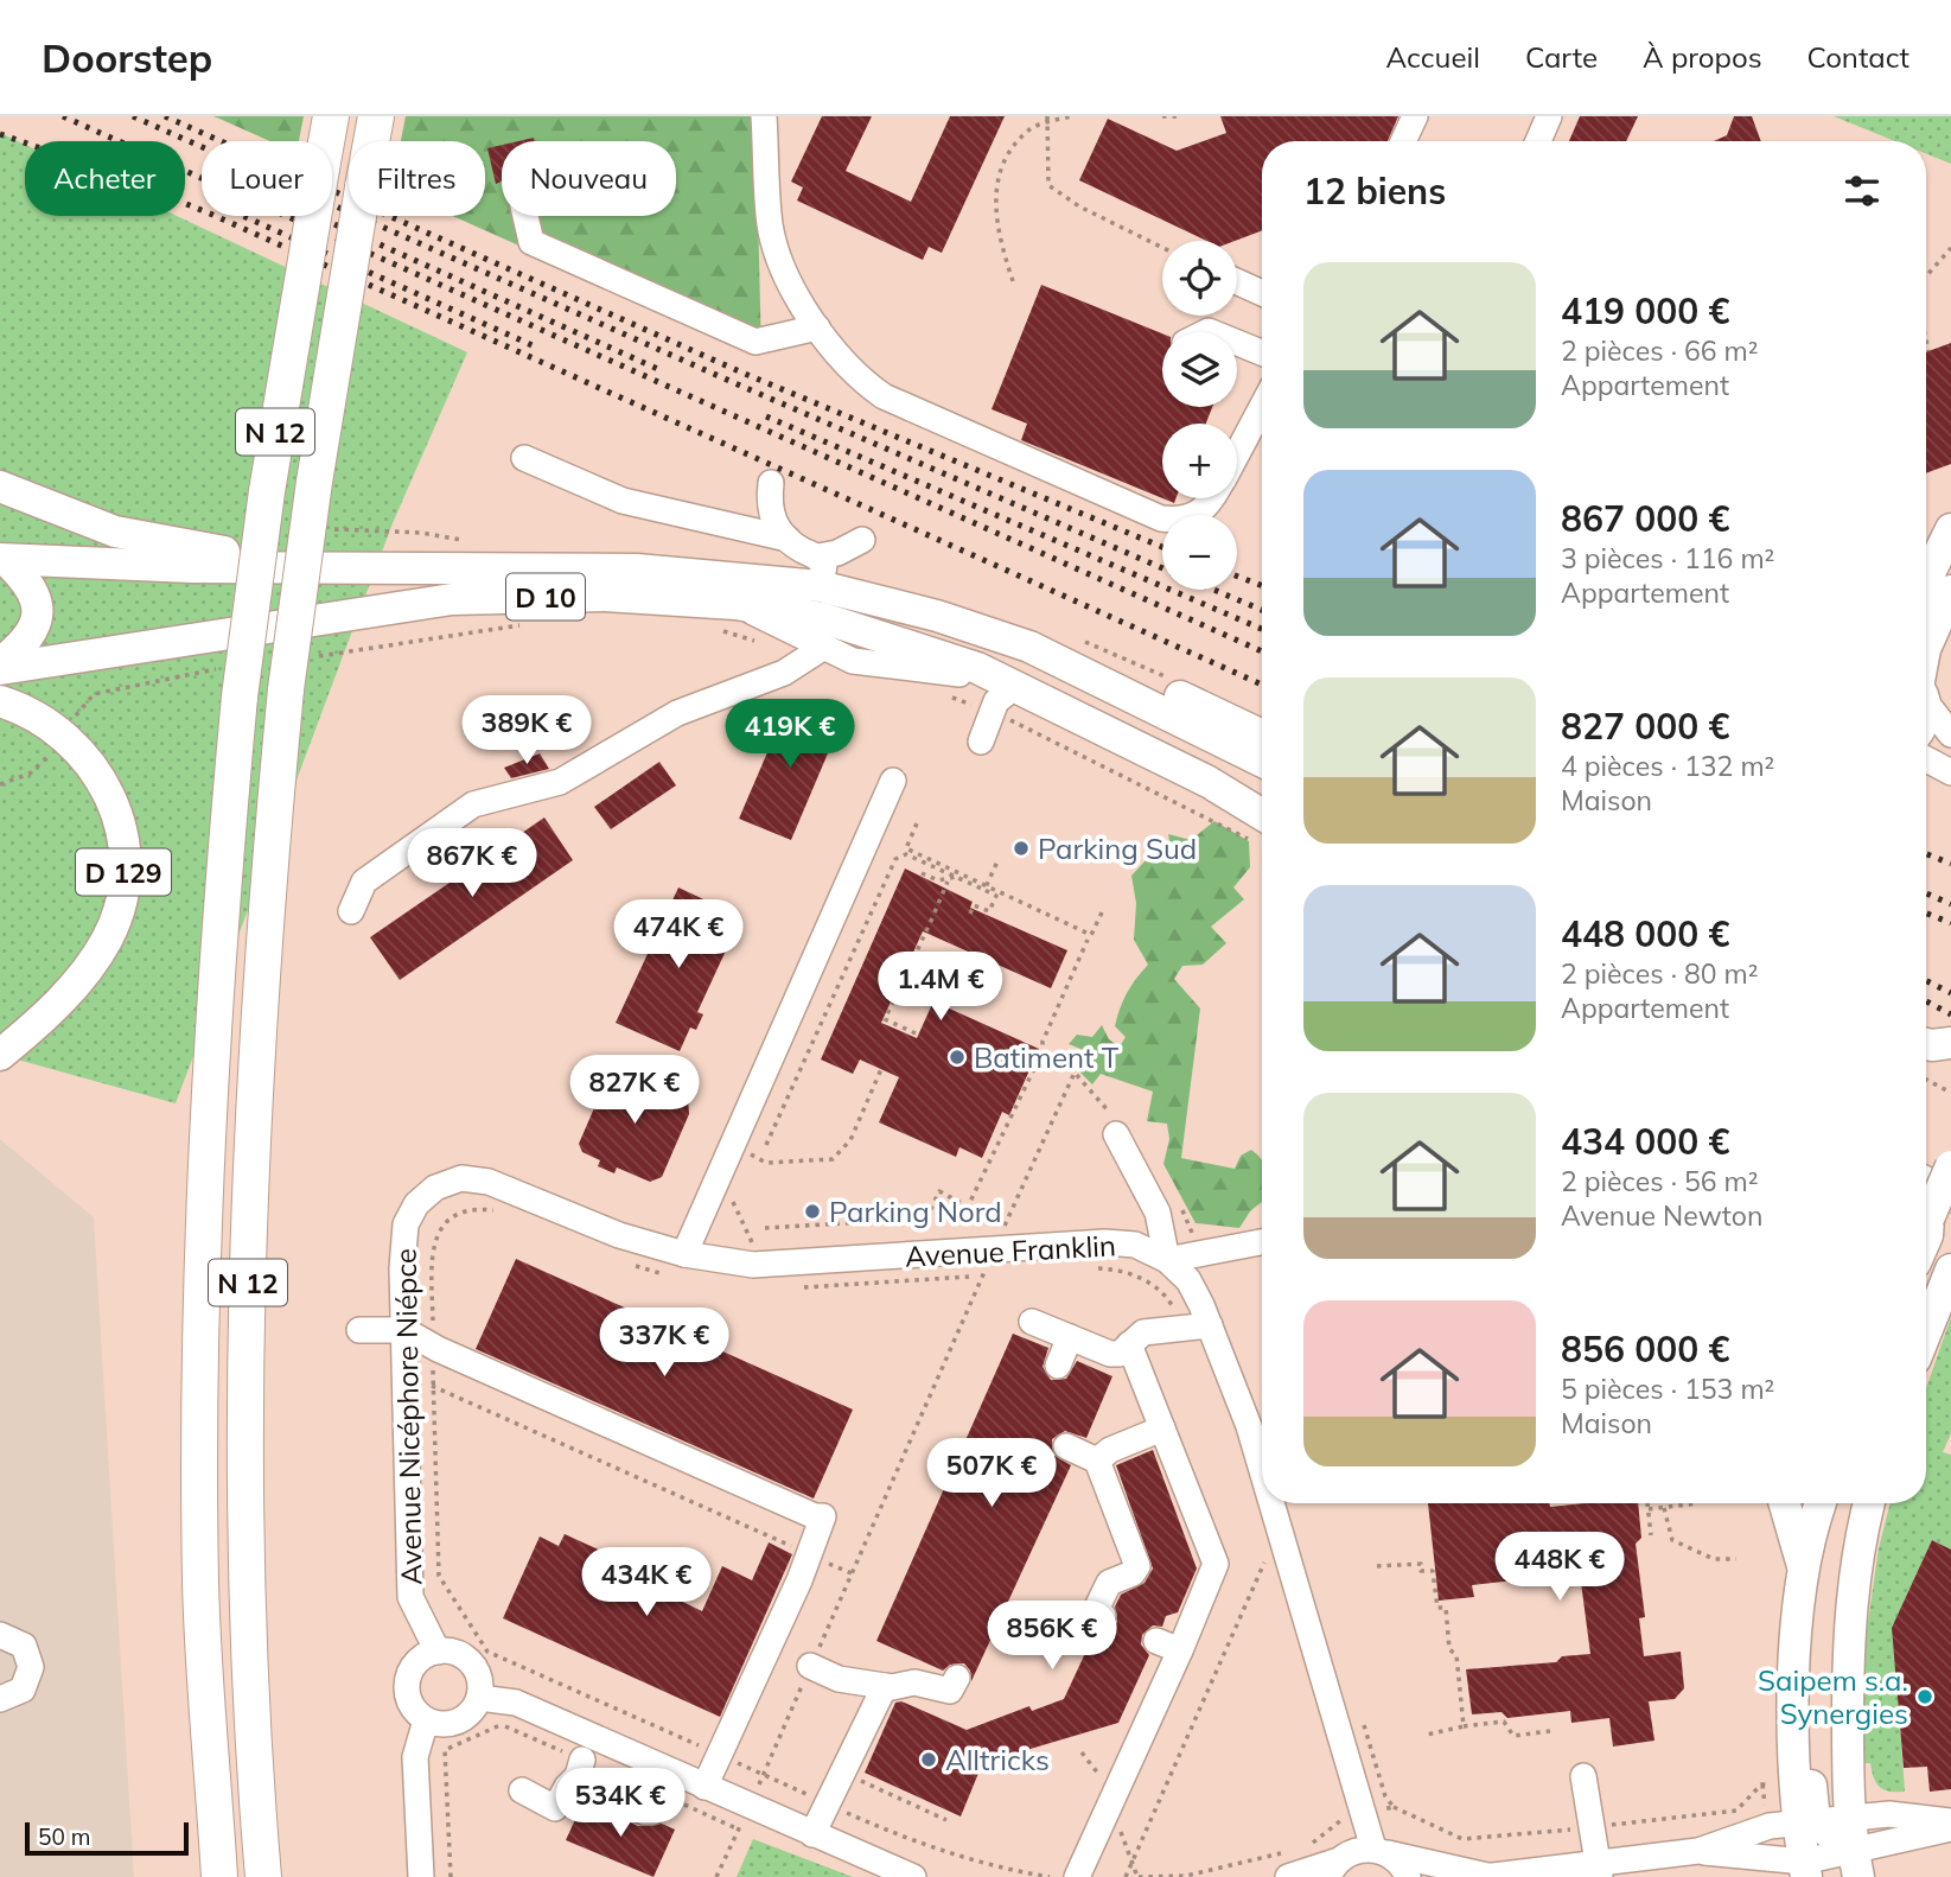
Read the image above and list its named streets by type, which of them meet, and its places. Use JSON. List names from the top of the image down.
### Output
{
  "streets": {
    "highway": ["N 12"],
    "main road": ["D 10", "D 129"],
    "street": ["Avenue Franklin", "Avenue Nicéphore Niépce"]
  },
  "crossings": [
    ["Avenue Franklin", "Avenue Nicéphore Niépce"]
  ],
  "places": [
    "Parking Sud",
    "Batiment T",
    "Parking Nord",
    "Saipem s.a. Synergies",
    "Alltricks"
  ],
  "scale_bar": "50 m",
  "page": {
    "header": "Doorstep",
    "nav": [
      "Accueil",
      "Carte",
      "À propos",
      "Contact"
    ],
    "chip": [
      "Acheter",
      "Louer",
      "Filtres",
      "Nouveau"
    ],
    "heading": "12 biens",
    "map_buttons": ["+", "−"],
    "list": [
      {
        "name": "419 000 €",
        "note": "2 pièces · 66 m² · Appartement"
      },
      {
        "name": "867 000 €",
        "note": "3 pièces · 116 m² · Appartement"
      },
      {
        "name": "827 000 €",
        "note": "4 pièces · 132 m² · Maison"
      },
      {
        "name": "448 000 €",
        "note": "2 pièces · 80 m² · Appartement"
      },
      {
        "name": "434 000 €",
        "note": "2 pièces · 56 m² · Avenue Newton"
      },
      {
        "name": "856 000 €",
        "note": "5 pièces · 153 m² · Maison"
      }
    ],
    "price": [
      "389K €",
      "419K €",
      "867K €",
      "474K €",
      "1.4M €",
      "827K €",
      "337K €",
      "507K €",
      "448K €",
      "434K €",
      "856K €",
      "534K €"
    ],
    "scale": "50 m"
  }
}
